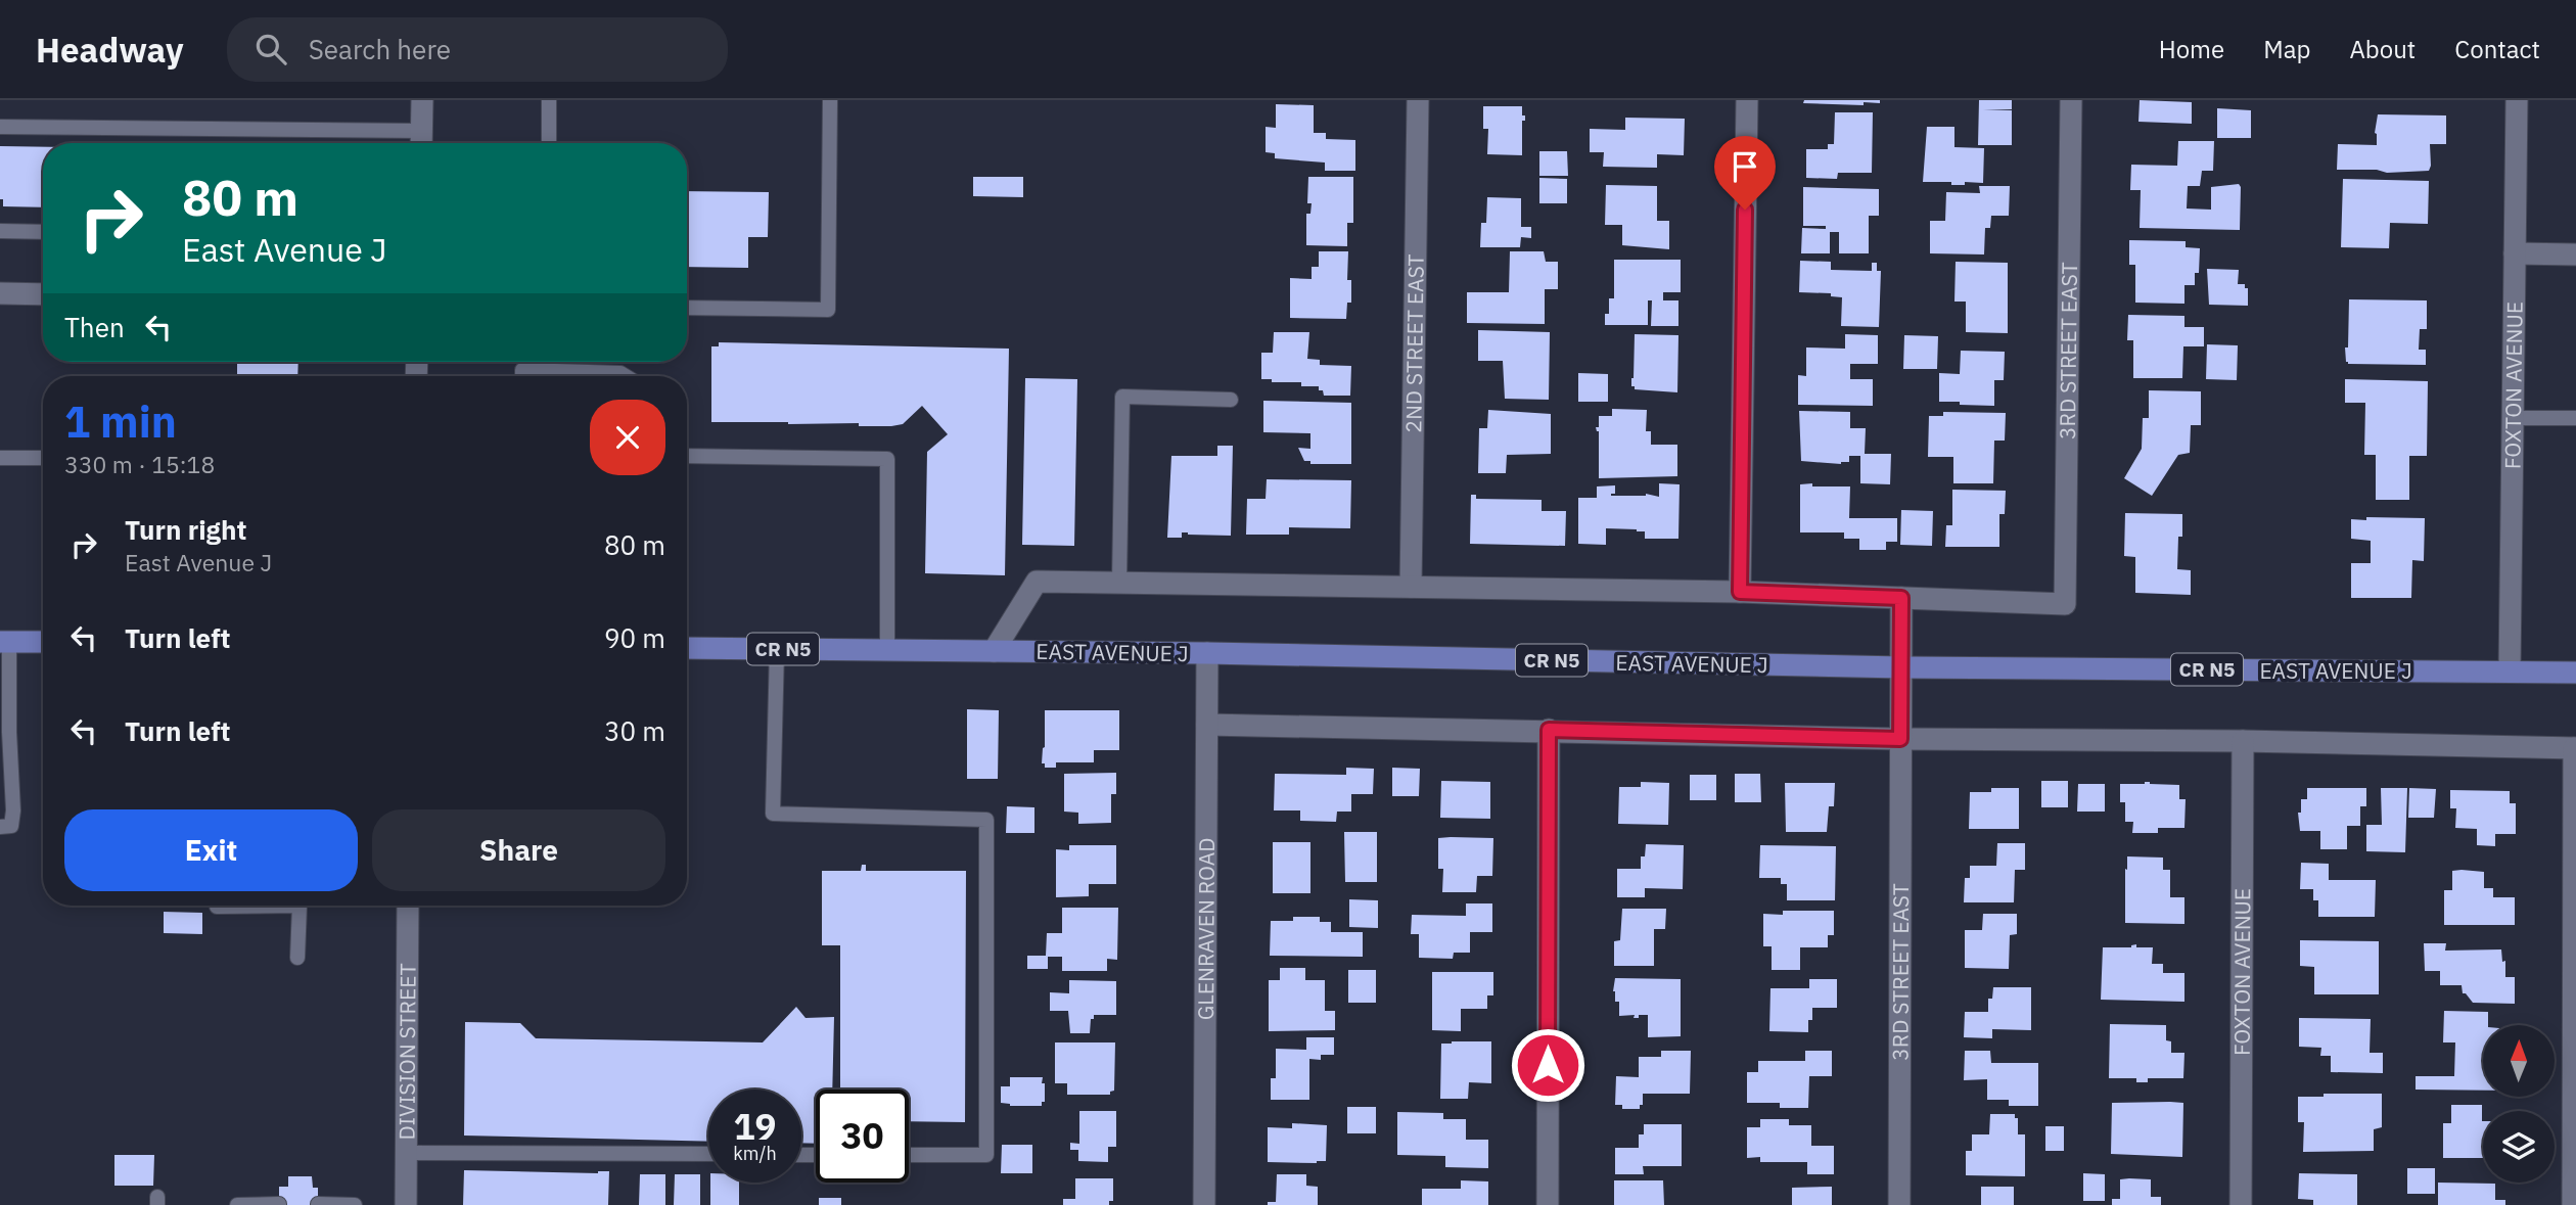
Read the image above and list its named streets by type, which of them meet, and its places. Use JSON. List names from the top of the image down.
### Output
{
  "streets": {
    "main road": ["CR N5", "EAST AVENUE J"],
    "street": [
      "2ND STREET EAST",
      "3RD STREET EAST",
      "FOXTON AVENUE",
      "GLENRAVEN ROAD",
      "DIVISION STREET"
    ]
  },
  "crossings": [
    ["3RD STREET EAST", "EAST AVENUE J"],
    ["FOXTON AVENUE", "EAST AVENUE J"],
    ["EAST AVENUE J", "GLENRAVEN ROAD"]
  ],
  "north": "top",
  "page": {
    "header": "Headway",
    "search": "Search here",
    "nav": [
      "Home",
      "Map",
      "About",
      "Contact"
    ],
    "turn": ["80 m", "East Avenue J"],
    "then": "Then",
    "heading": ["1 min", "330 m · 15:18"],
    "list": [
      {
        "name": "Turn right",
        "note": "East Avenue J",
        "value": "80 m"
      },
      {
        "name": "Turn left",
        "value": "90 m"
      },
      {
        "name": "Turn left",
        "value": "30 m"
      }
    ],
    "buttons": ["Exit", "Share"],
    "speed": "19 km/h",
    "limit": "30"
  }
}
